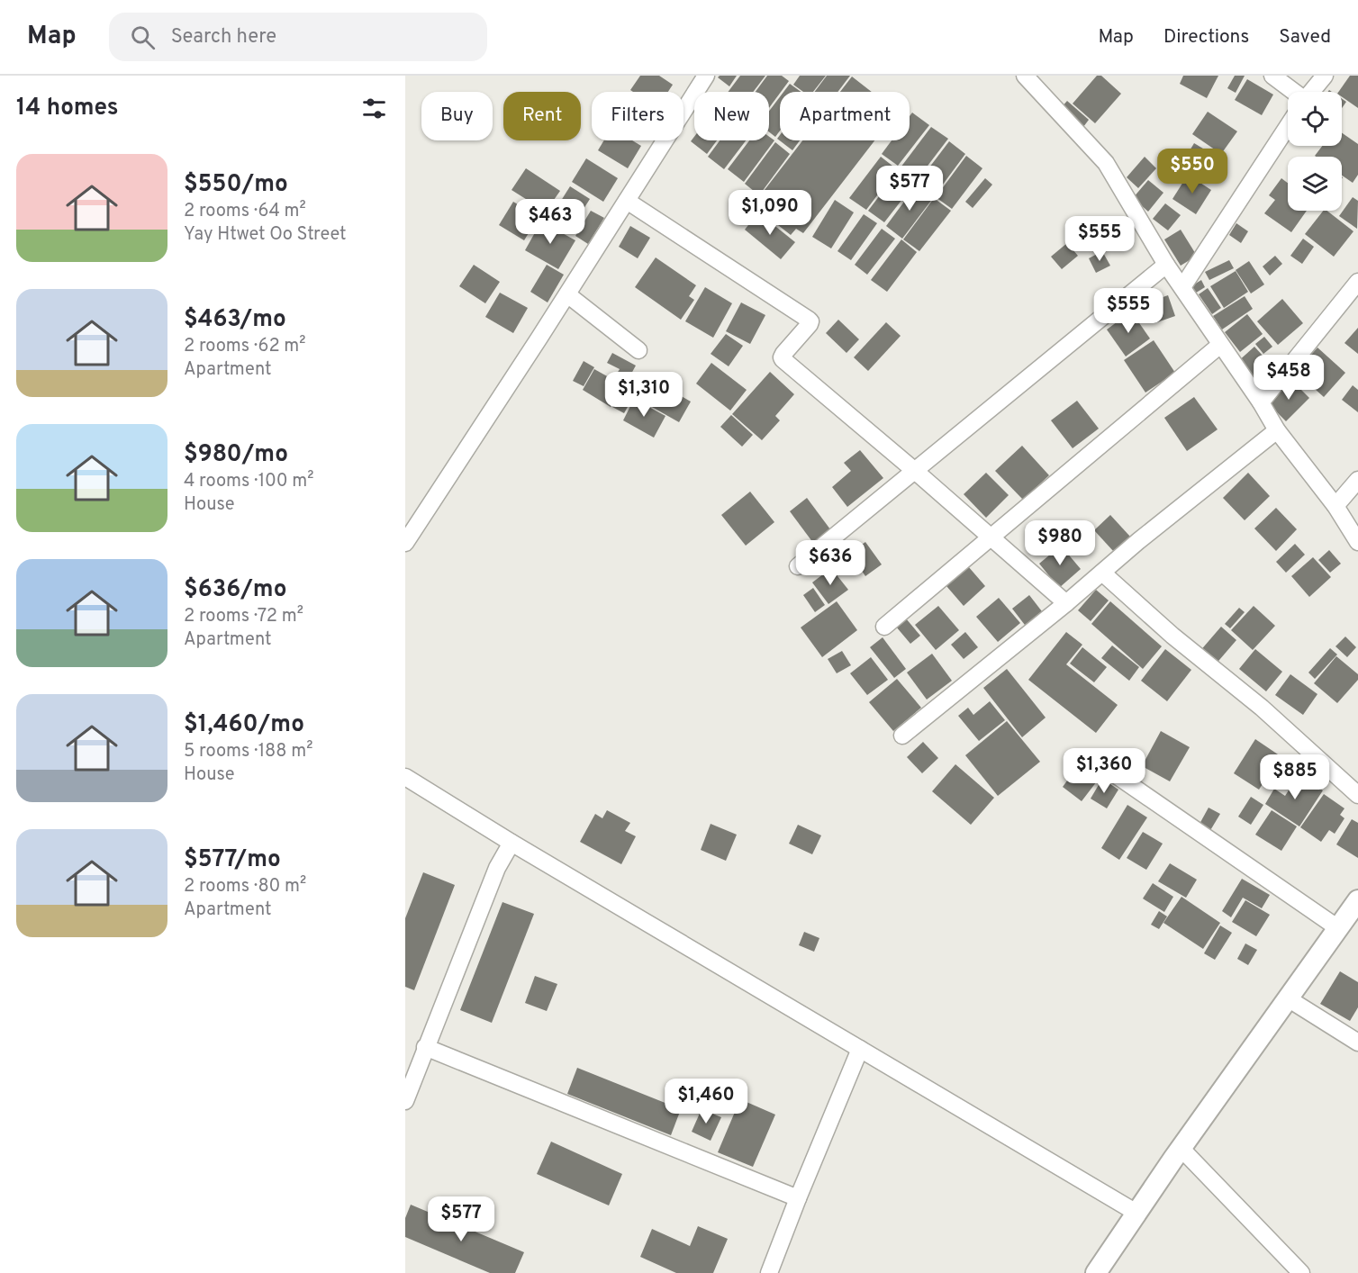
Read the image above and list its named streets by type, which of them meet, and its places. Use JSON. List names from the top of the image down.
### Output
{
  "page": {
    "header": "Map",
    "search": "Search here",
    "nav": ["Map", "Directions", "Saved"],
    "heading": "14 homes",
    "chip": [
      "Buy",
      "Rent",
      "Filters",
      "New",
      "Apartment"
    ],
    "list": [
      {
        "name": "$550/mo",
        "note": "2 rooms · 64 m² · Yay Htwet Oo Street"
      },
      {
        "name": "$463/mo",
        "note": "2 rooms · 62 m² · Apartment"
      },
      {
        "name": "$980/mo",
        "note": "4 rooms · 100 m² · House"
      },
      {
        "name": "$636/mo",
        "note": "2 rooms · 72 m² · Apartment"
      },
      {
        "name": "$1,460/mo",
        "note": "5 rooms · 188 m² · House"
      },
      {
        "name": "$577/mo",
        "note": "2 rooms · 80 m² · Apartment"
      }
    ],
    "price": [
      "$550",
      "$577",
      "$1,090",
      "$463",
      "$555",
      "$555",
      "$458",
      "$1,310",
      "$980",
      "$636",
      "$1,360",
      "$885",
      "$1,460",
      "$577"
    ]
  }
}
